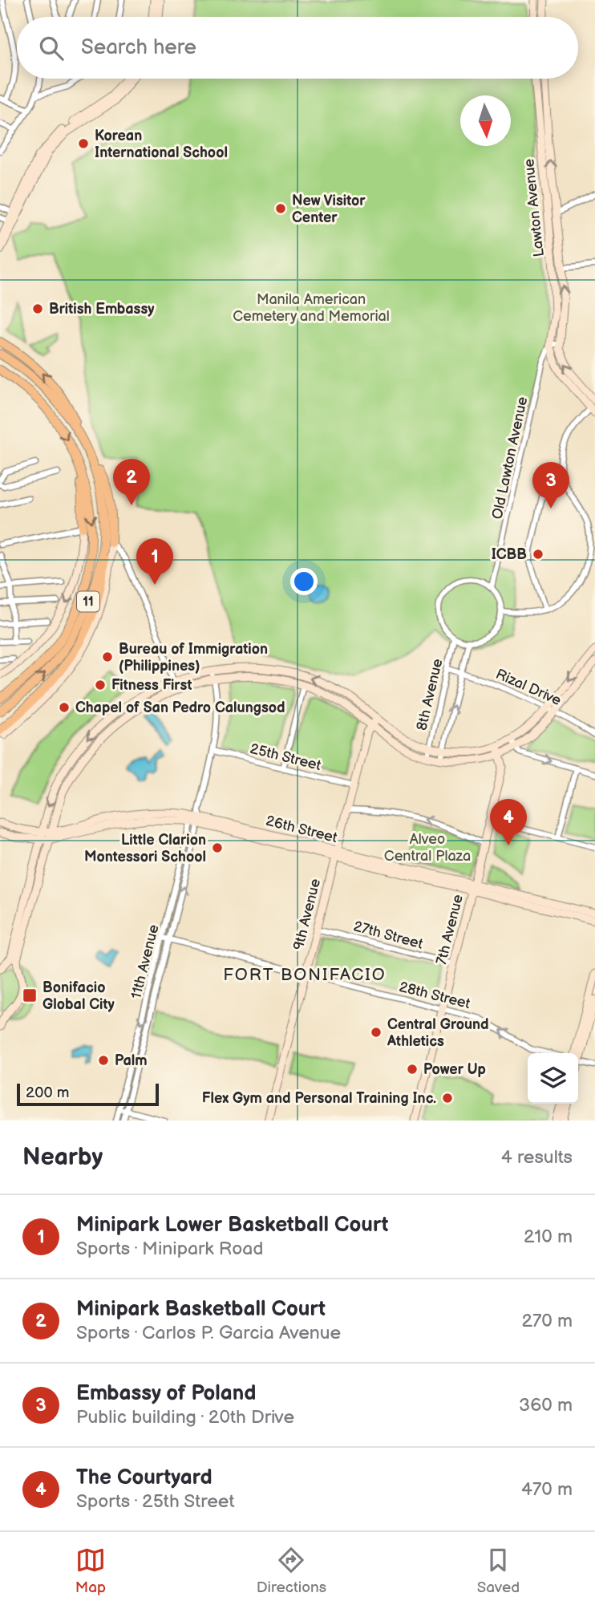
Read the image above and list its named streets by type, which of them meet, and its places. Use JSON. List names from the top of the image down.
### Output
{
  "streets": {
    "main road": [
      "Lawton Avenue",
      "11",
      "26th Street",
      "9th Avenue",
      "7th Avenue"
    ],
    "street": [
      "Old Lawton Avenue",
      "Rizal Drive",
      "8th Avenue",
      "25th Street",
      "27th Street",
      "11th Avenue",
      "28th Street"
    ]
  },
  "crossings": [
    ["Lawton Avenue", "Old Lawton Avenue"],
    ["Old Lawton Avenue", "8th Avenue"],
    ["Rizal Drive", "8th Avenue"],
    ["25th Street", "9th Avenue"],
    ["25th Street", "11th Avenue"],
    ["26th Street", "9th Avenue"],
    ["26th Street", "7th Avenue"],
    ["26th Street", "11th Avenue"],
    ["9th Avenue", "27th Street"],
    ["9th Avenue", "28th Street"],
    ["7th Avenue", "27th Street"],
    ["7th Avenue", "28th Street"],
    ["11th Avenue", "28th Street"]
  ],
  "districts": ["FORT BONIFACIO"],
  "parks": ["Manila American Cemetery and Memorial", "Alveo Central Plaza"],
  "places": {
    "other": [
      "Korean International School",
      "New Visitor Center",
      "British Embassy",
      "ICBB",
      "Bureau of Immigration (Philippines)",
      "Fitness First",
      "Chapel of San Pedro Calungsod",
      "Little Clarion Montessori School",
      "Central Ground Athletics",
      "Palm",
      "Power Up",
      "Flex Gym and Personal Training Inc."
    ],
    "transit": ["Bonifacio Global City"]
  },
  "scale_bar": "200 m",
  "north": "bottom",
  "page": {
    "search": "Search here",
    "pins": [
      "2",
      "3",
      "1",
      "4"
    ],
    "scale": "200 m",
    "heading": ["Nearby", "4 results"],
    "list": [
      {
        "mark": "1",
        "name": "Minipark Lower Basketball Court",
        "note": "Sports · Minipark Road",
        "value": "210 m"
      },
      {
        "mark": "2",
        "name": "Minipark Basketball Court",
        "note": "Sports · Carlos P. Garcia Avenue",
        "value": "270 m"
      },
      {
        "mark": "3",
        "name": "Embassy of Poland",
        "note": "Public building · 20th Drive",
        "value": "360 m"
      },
      {
        "mark": "4",
        "name": "The Courtyard",
        "note": "Sports · 25th Street",
        "value": "470 m"
      }
    ],
    "nav": ["Map", "Directions", "Saved"]
  }
}
